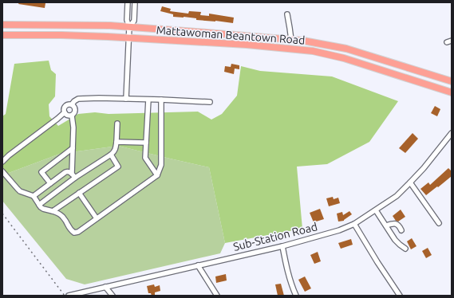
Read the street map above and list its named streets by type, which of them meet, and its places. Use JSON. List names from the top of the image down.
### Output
{
  "streets": {
    "highway": ["Mattawoman Beantown Road"],
    "street": ["Sub-Station Road"]
  }
}
